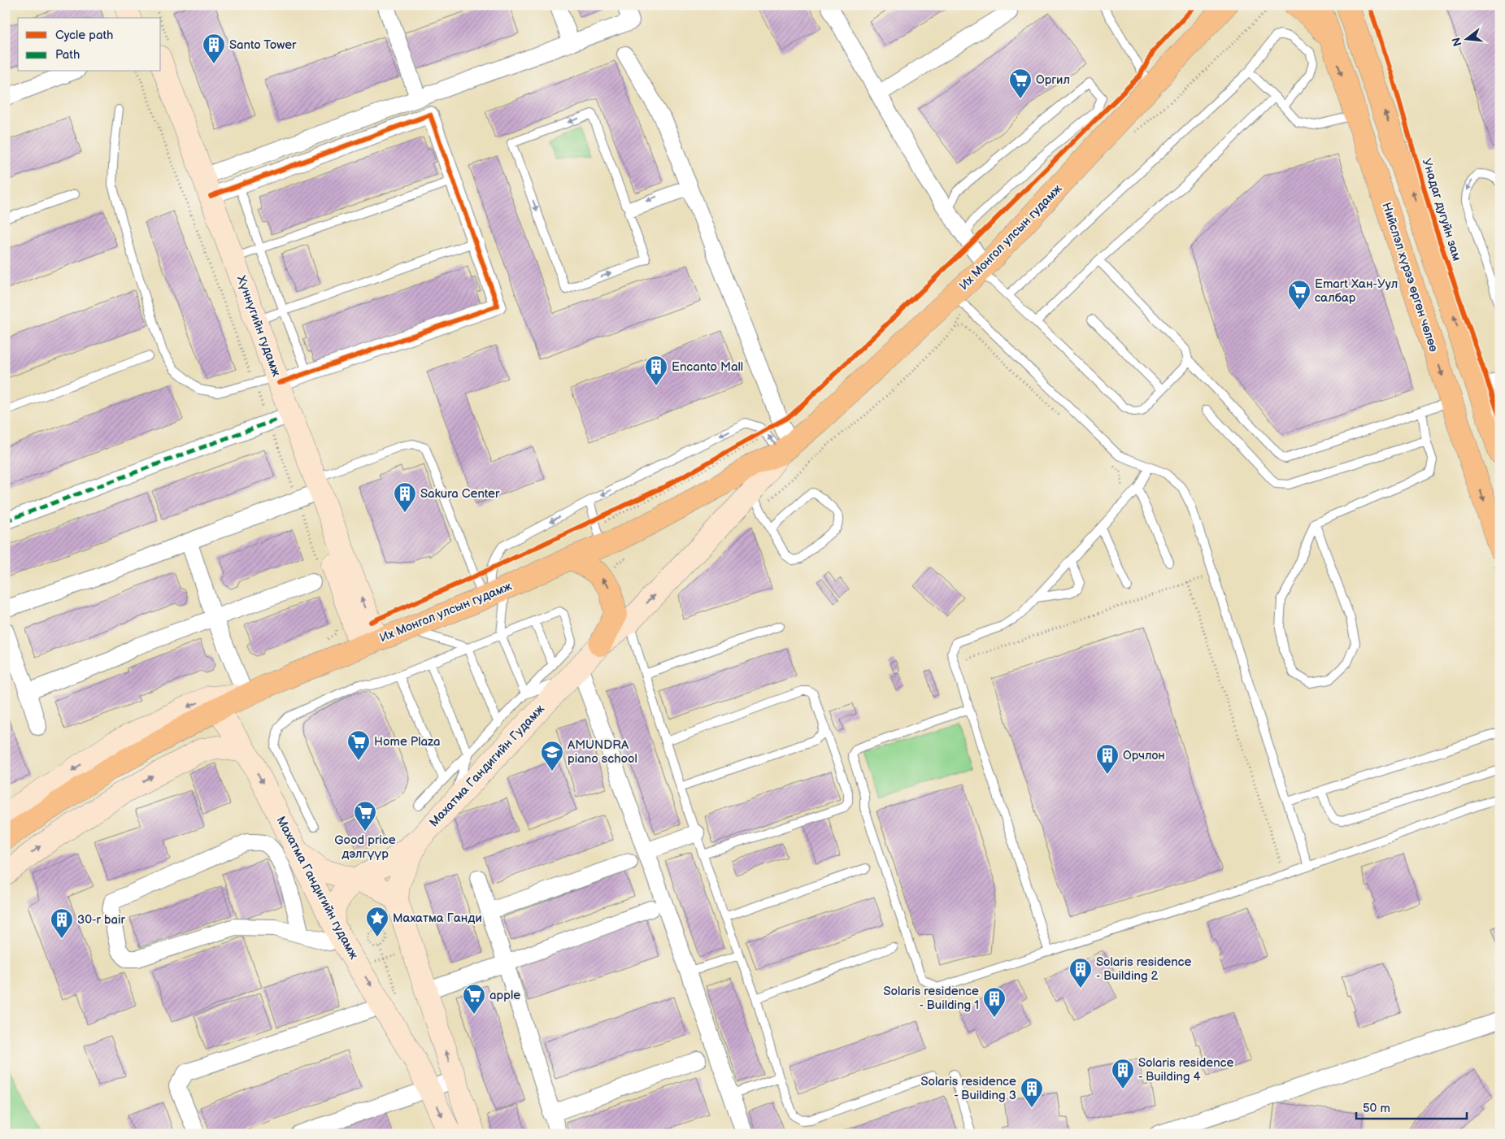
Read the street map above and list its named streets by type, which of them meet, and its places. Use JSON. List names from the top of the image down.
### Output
{
  "streets": {
    "main road": [
      "Их Монгол улсын гудамж",
      "Нийслэл хүрээ өргөн чөлөө",
      "Хүннүгийн гудамж",
      "Махатма Гандигийн Гудамж",
      "Махатма Гандигийн гудамж"
    ],
    "cycle path": ["Унадаг дугуйн зам"]
  },
  "crossings": [
    ["Их Монгол улсын гудамж", "Хүннүгийн гудамж"],
    ["Их Монгол улсын гудамж", "Махатма Гандигийн Гудамж"],
    ["Их Монгол улсын гудамж", "Махатма Гандигийн гудамж"]
  ],
  "places": {
    "building": [
      "Santo Tower",
      "Encanto Mall",
      "Sakura Center",
      "Орчлон",
      "30-r bair",
      "Solaris residence - Building 2",
      "Solaris residence - Building 1",
      "Solaris residence - Building 4",
      "Solaris residence - Building 3"
    ],
    "supermarket": [
      "Оргил",
      "Emart Хан-Уул салбар",
      "Home Plaza",
      "Good price дэлгүүр",
      "apple"
    ],
    "school or university": ["AMUNDRA piano school"],
    "place": ["Махатма Ганди"]
  },
  "legend": ["Cycle path", "Path"],
  "scale_bar": "50 m",
  "north": "left"
}
